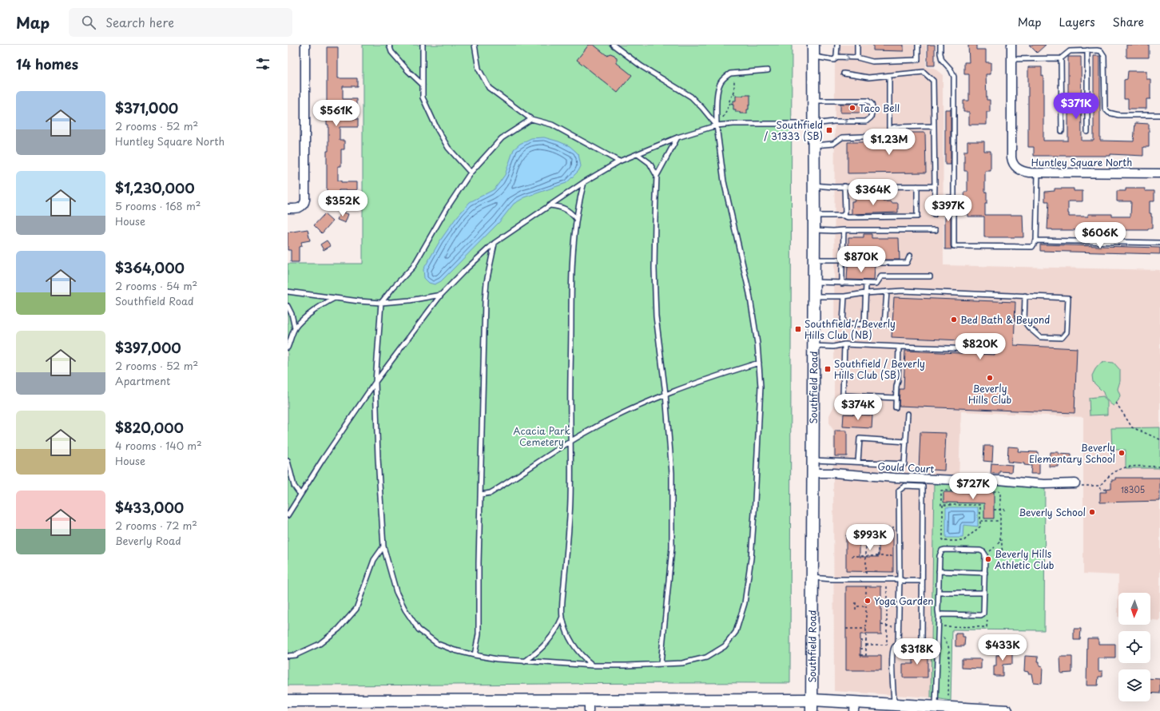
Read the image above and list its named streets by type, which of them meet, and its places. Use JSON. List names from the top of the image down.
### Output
{
  "streets": {
    "street": ["Huntley Square North", "Southfield Road", "Gould Court"]
  },
  "crossings": [
    ["Southfield Road", "Gould Court"]
  ],
  "parks": ["Acacia Park Cemetery"],
  "places": {
    "other": [
      "Taco Bell",
      "Bed Bath & Beyond",
      "Beverly Hills Club",
      "Beverly Elementary School",
      "Beverly School",
      "Beverly Hills Athletic Club",
      "Yoga Garden"
    ],
    "transit": ["Southfield / 31333 (SB)", "Southfield / Beverly Hills Club (NB)", "Southfield / Beverly Hills Club (SB)"]
  },
  "house_numbers": ["18305"],
  "north": "bottom",
  "page": {
    "header": "Map",
    "search": "Search here",
    "nav": ["Map", "Layers", "Share"],
    "heading": "14 homes",
    "list": [
      {
        "name": "$371,000",
        "note": "2 rooms · 52 m² · Huntley Square North"
      },
      {
        "name": "$1,230,000",
        "note": "5 rooms · 168 m² · House"
      },
      {
        "name": "$364,000",
        "note": "2 rooms · 54 m² · Southfield Road"
      },
      {
        "name": "$397,000",
        "note": "2 rooms · 52 m² · Apartment"
      },
      {
        "name": "$820,000",
        "note": "4 rooms · 140 m² · House"
      },
      {
        "name": "$433,000",
        "note": "2 rooms · 72 m² · Beverly Road"
      }
    ],
    "price": [
      "$371K",
      "$561K",
      "$1.23M",
      "$364K",
      "$352K",
      "$397K",
      "$606K",
      "$870K",
      "$820K",
      "$374K",
      "$727K",
      "$993K",
      "$433K",
      "$318K"
    ]
  }
}
